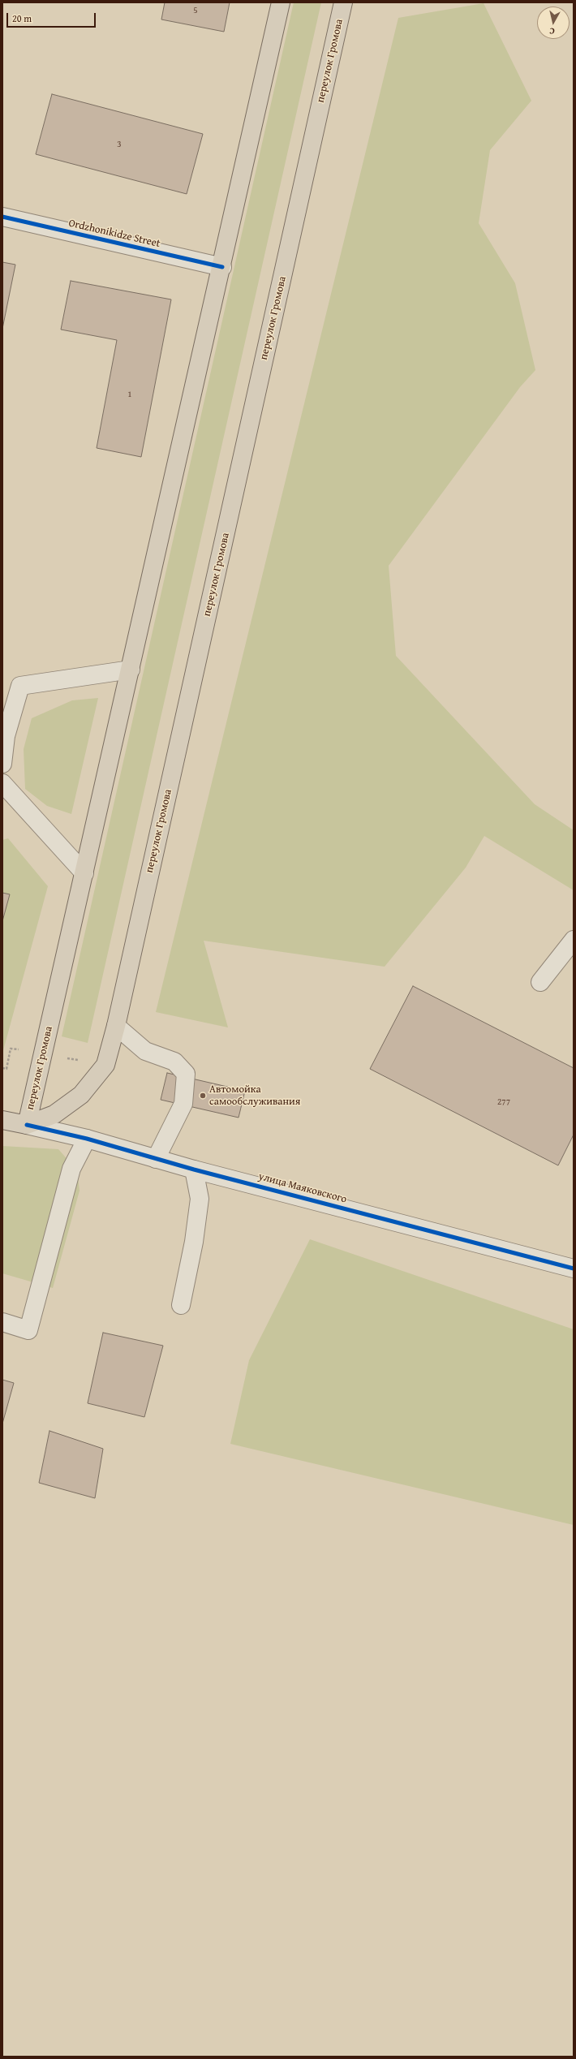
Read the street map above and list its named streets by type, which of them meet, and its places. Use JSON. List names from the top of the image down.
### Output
{
  "streets": {
    "main road": ["переулок Громова", "улица Маяковского"],
    "street": ["Ordzhonikidze Street"]
  },
  "crossings": [
    ["переулок Громова", "Ordzhonikidze Street"],
    ["переулок Громова", "улица Маяковского"]
  ],
  "places": ["Автомойка самообслуживания"],
  "house_numbers": [
    "5",
    "3",
    "1",
    "277"
  ],
  "scale_bar": "20 m",
  "north": "bottom"
}
